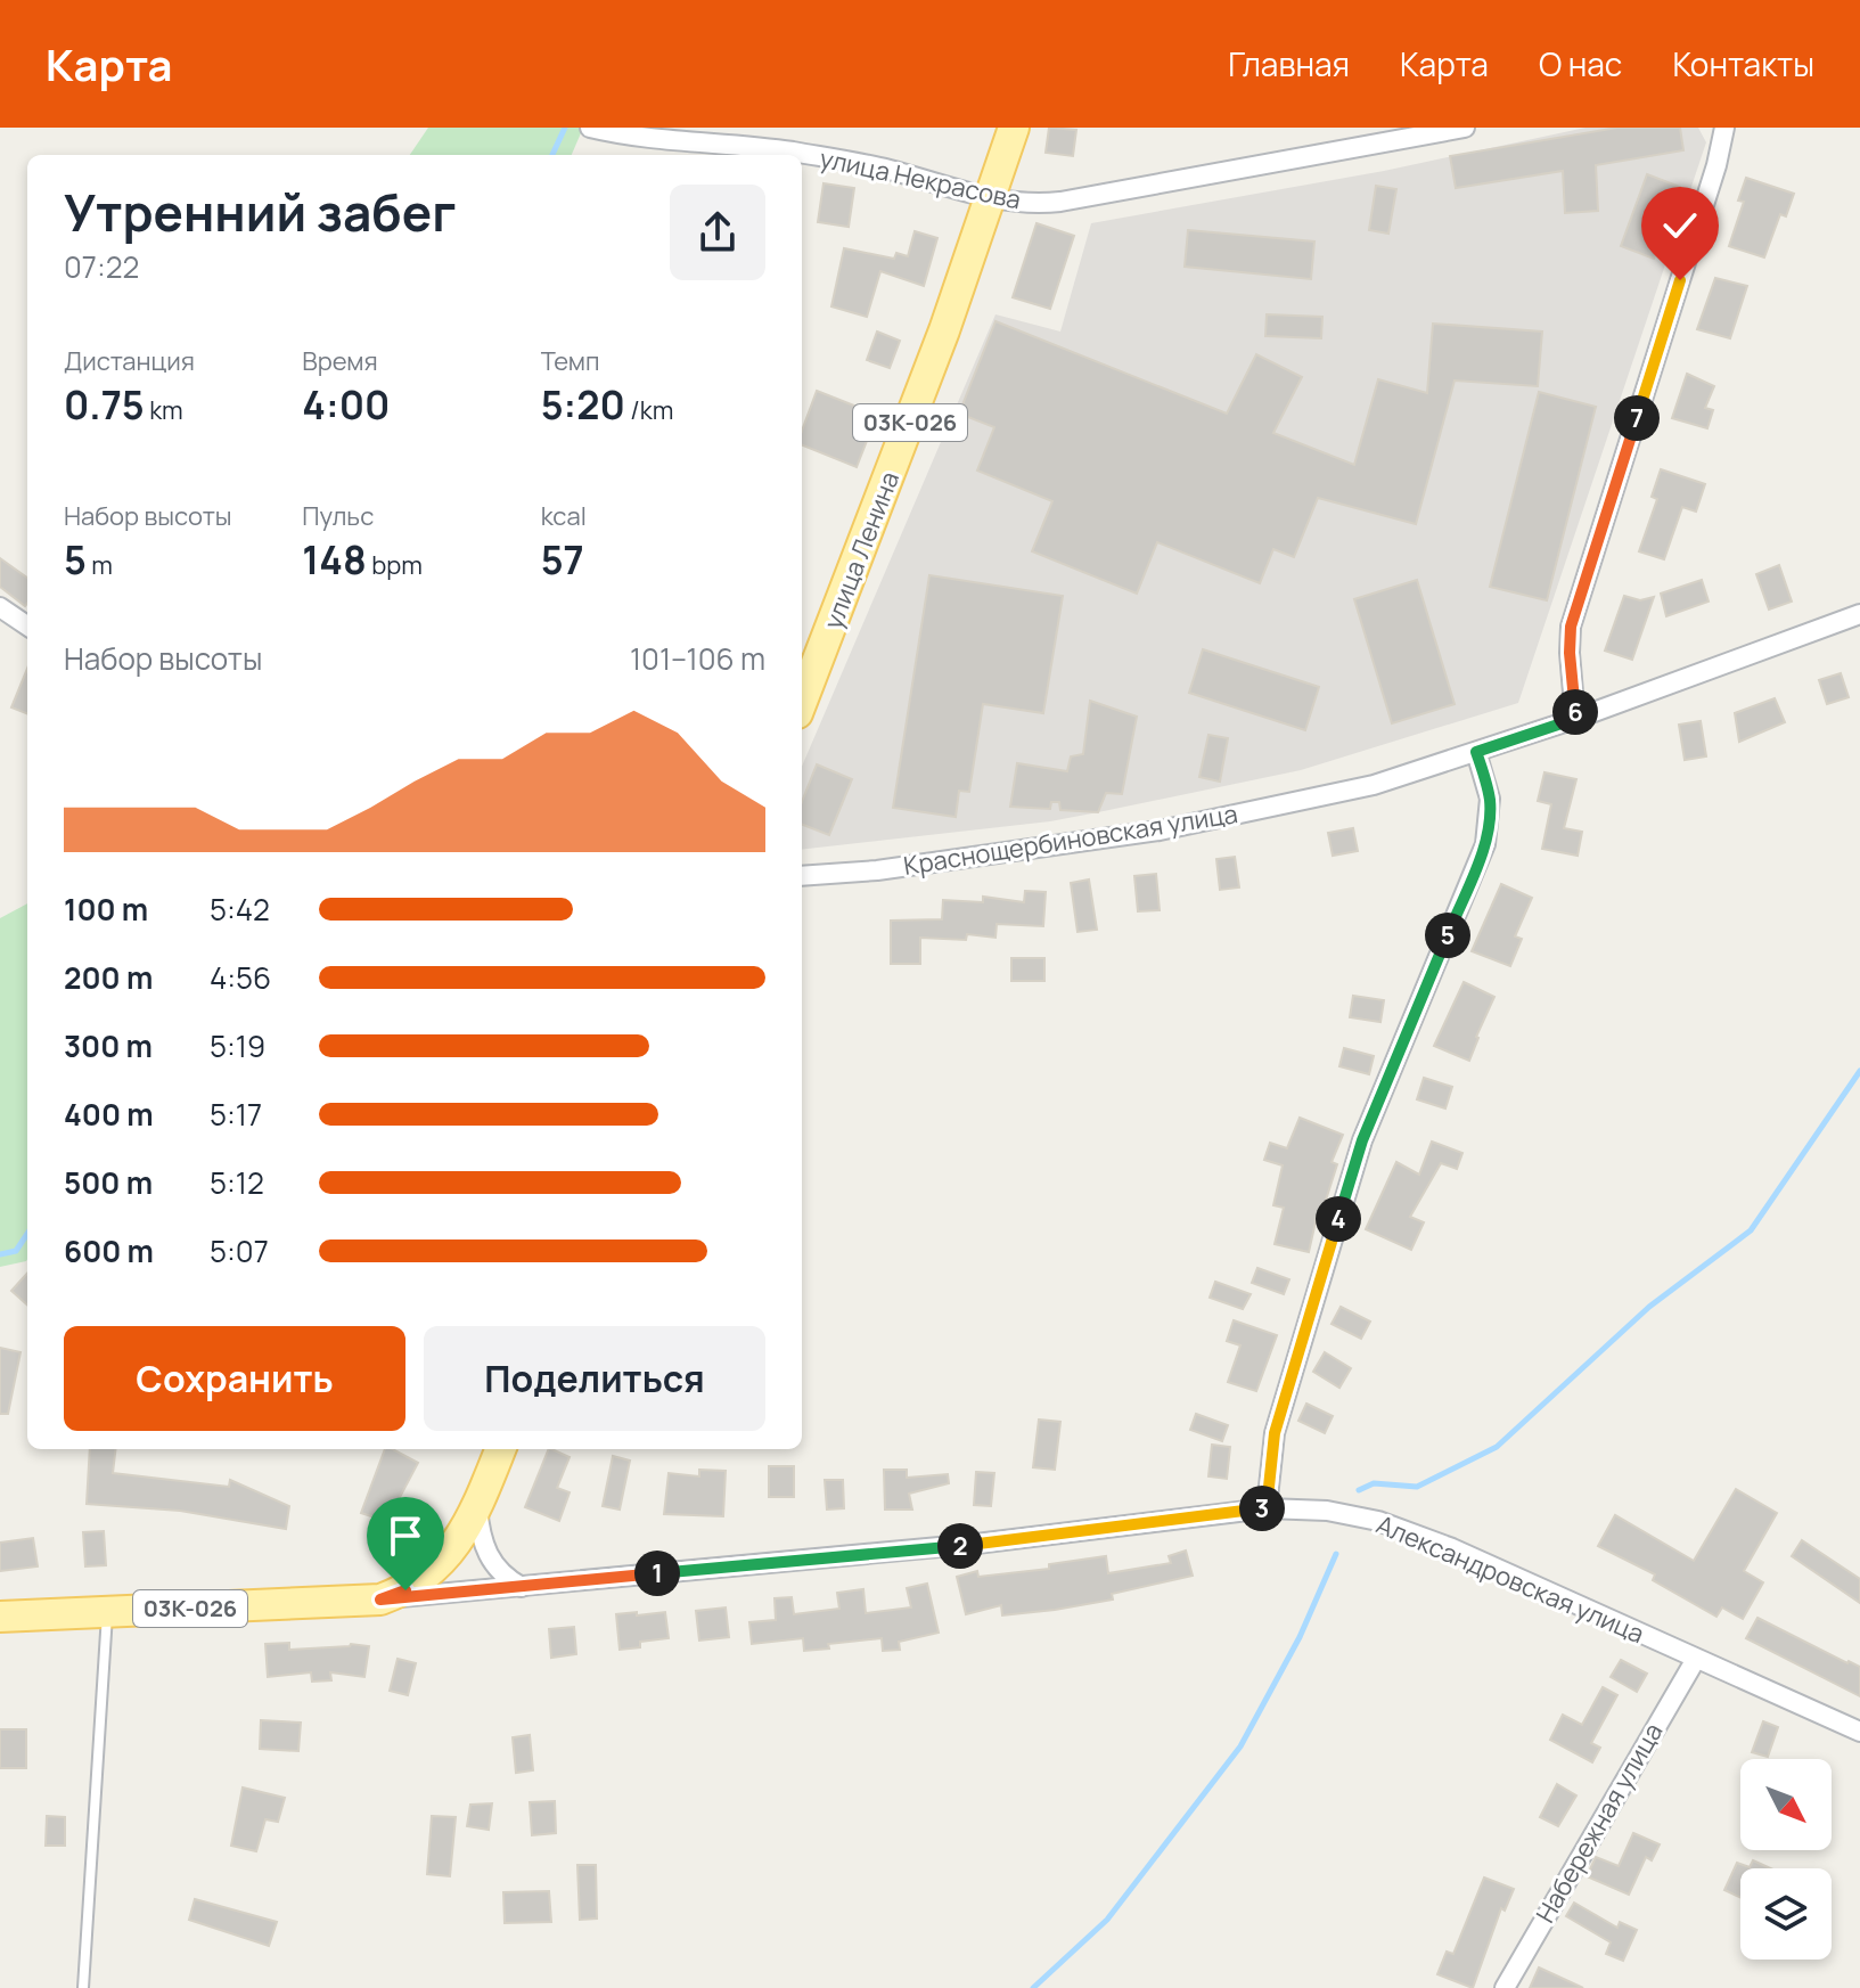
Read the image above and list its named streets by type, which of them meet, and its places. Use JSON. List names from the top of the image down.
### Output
{
  "streets": {
    "main road": ["03К-026", "улица Ленина", "Александровская улица"],
    "street": ["улица Некрасова", "Краснощербиновская улица", "Набережная улица"]
  },
  "crossings": [
    ["улица Некрасова", "улица Ленина"],
    ["03К-026", "Александровская улица"],
    ["Александровская улица", "Набережная улица"]
  ],
  "north": "bottom right",
  "page": {
    "header": "Карта",
    "nav": [
      "Главная",
      "Карта",
      "О нас",
      "Контакты"
    ],
    "heading": ["Утренний забег", "07:22"],
    "stats": [
      ["Дистанция", "0.75 km"],
      ["Время", "4:00"],
      ["Темп", "5:20 /km"],
      ["Набор высоты", "5 m"],
      ["Пульс", "148 bpm"],
      ["kcal", "57"]
    ],
    "pins": [
      "7",
      "6",
      "5",
      "4",
      "3",
      "2",
      "1"
    ],
    "chart": ["Набор высоты", "101–106 m"],
    "list": [
      {
        "name": "100 m",
        "note": "5:42"
      },
      {
        "name": "200 m",
        "note": "4:56"
      },
      {
        "name": "300 m",
        "note": "5:19"
      },
      {
        "name": "400 m",
        "note": "5:17"
      },
      {
        "name": "500 m",
        "note": "5:12"
      },
      {
        "name": "600 m",
        "note": "5:07"
      }
    ],
    "buttons": ["Сохранить", "Поделиться"]
  }
}
